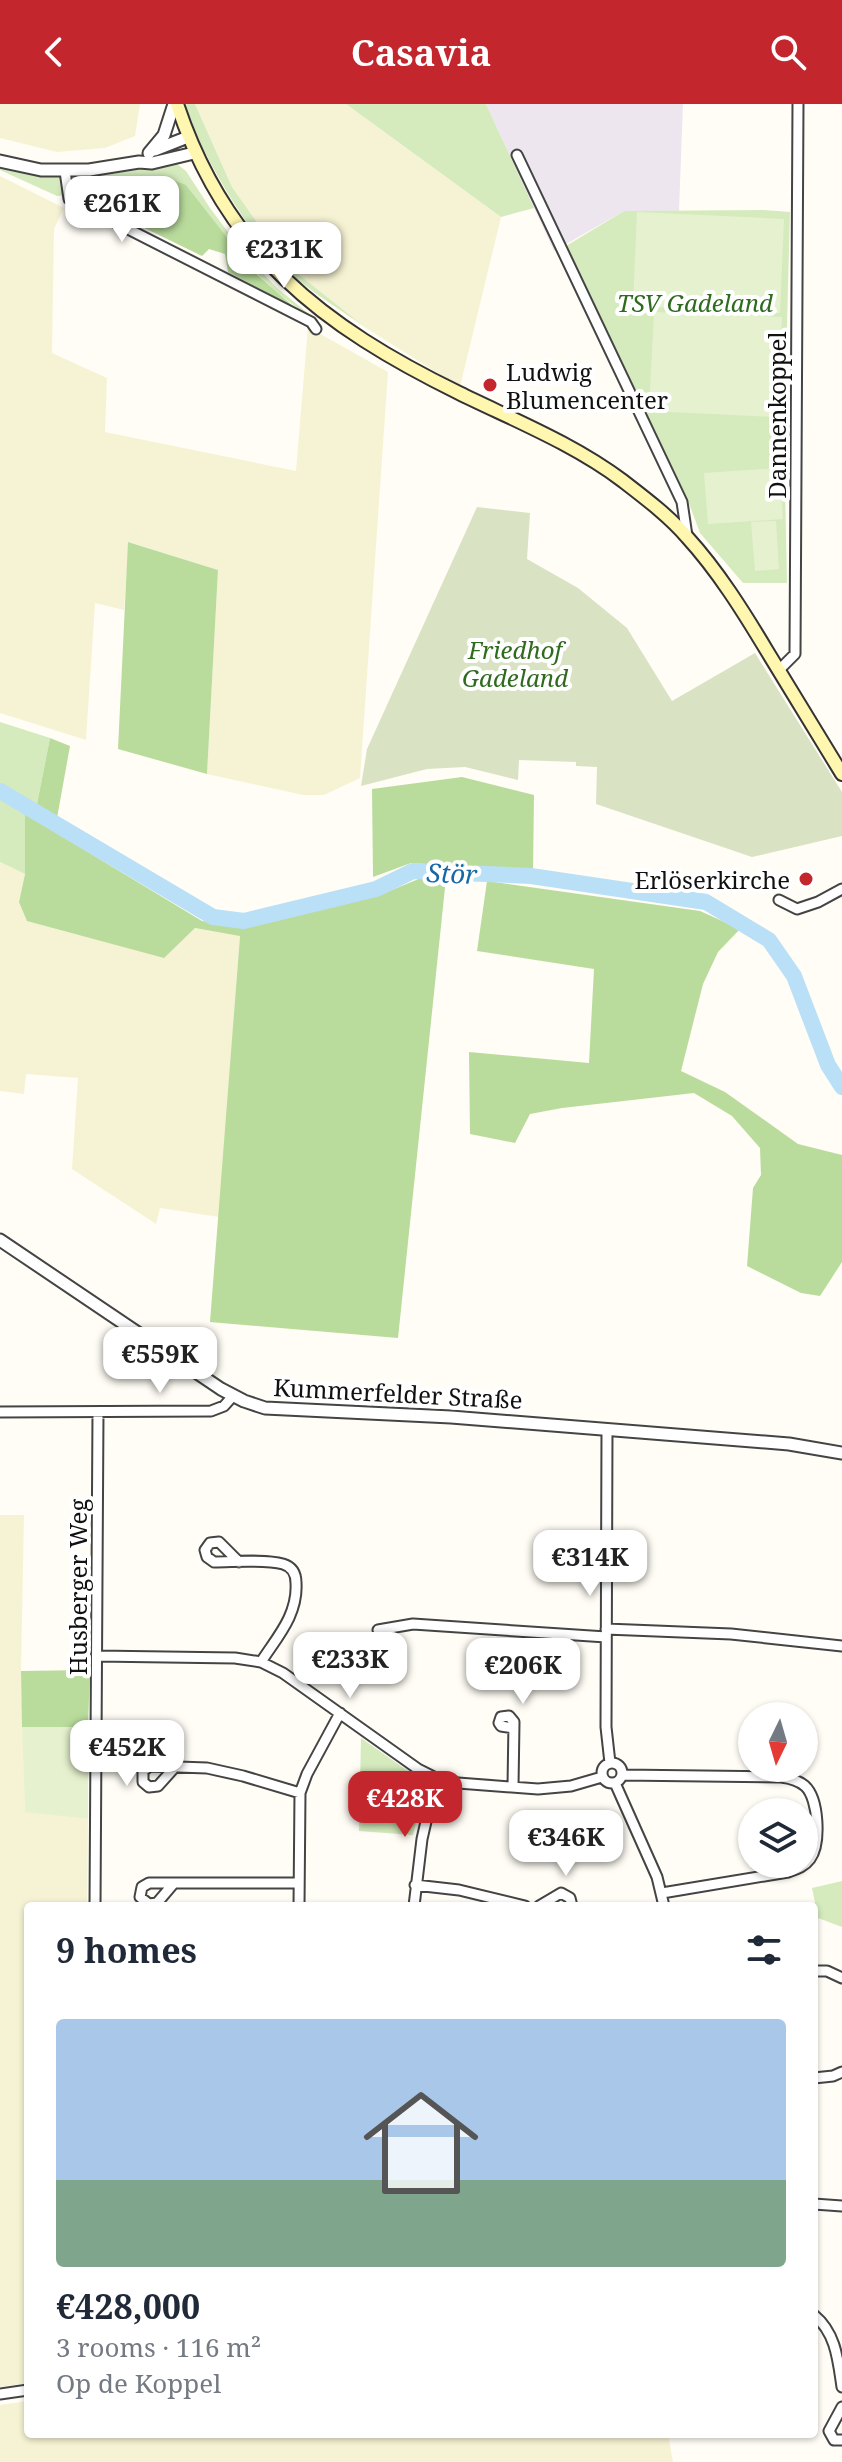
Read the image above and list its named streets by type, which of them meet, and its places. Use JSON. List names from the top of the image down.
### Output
{
  "streets": {
    "street": ["Dannenkoppel", "Kummerfelder Straße", "Husberger Weg"]
  },
  "water": ["Stör"],
  "parks": ["TSV Gadeland", "Friedhof Gadeland"],
  "places": ["Ludwig Blumencenter", "Erlöserkirche"],
  "north": "bottom",
  "page": {
    "header": "Casavia",
    "price": [
      "€261K",
      "€231K",
      "€559K",
      "€314K",
      "€233K",
      "€206K",
      "€452K",
      "€428K",
      "€346K"
    ],
    "heading": "9 homes",
    "list": [
      {
        "name": "€428,000",
        "note": "3 rooms · 116 m² · Op de Koppel"
      }
    ]
  }
}
